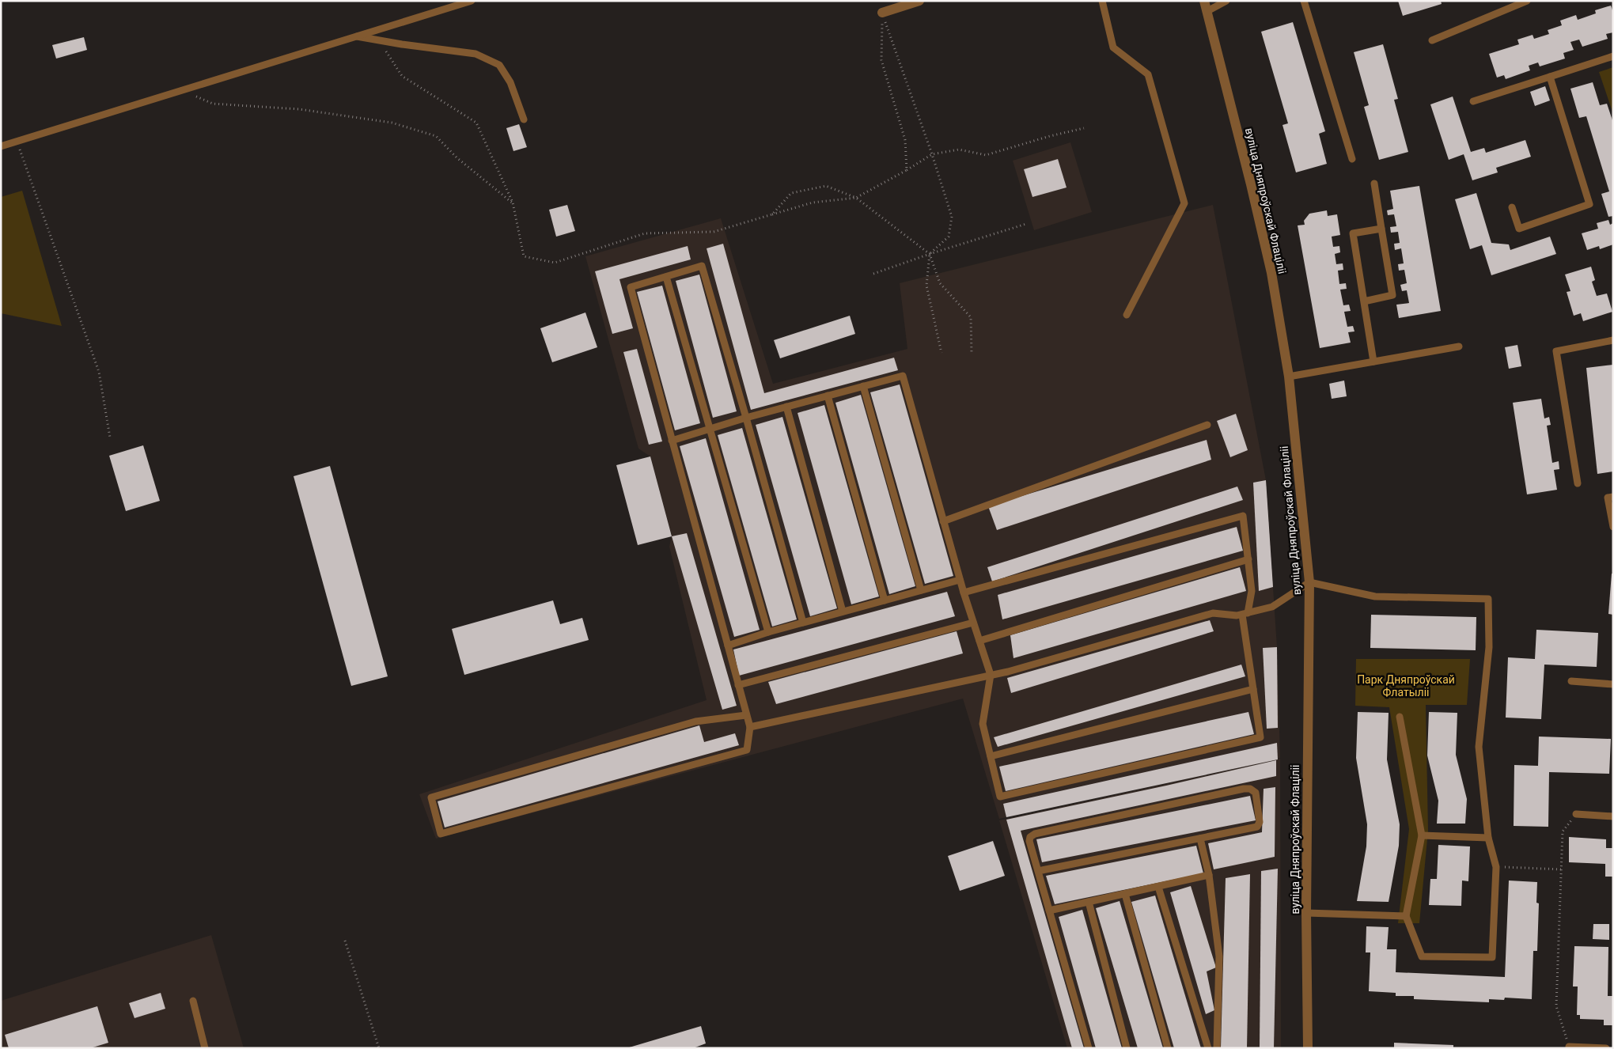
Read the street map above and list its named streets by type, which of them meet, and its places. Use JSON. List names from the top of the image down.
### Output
{
  "streets": {
    "street": ["вуліца Дняпроўскай Флаціліі"]
  },
  "parks": ["Парк Дняпроўскай Флатыліі"]
}
